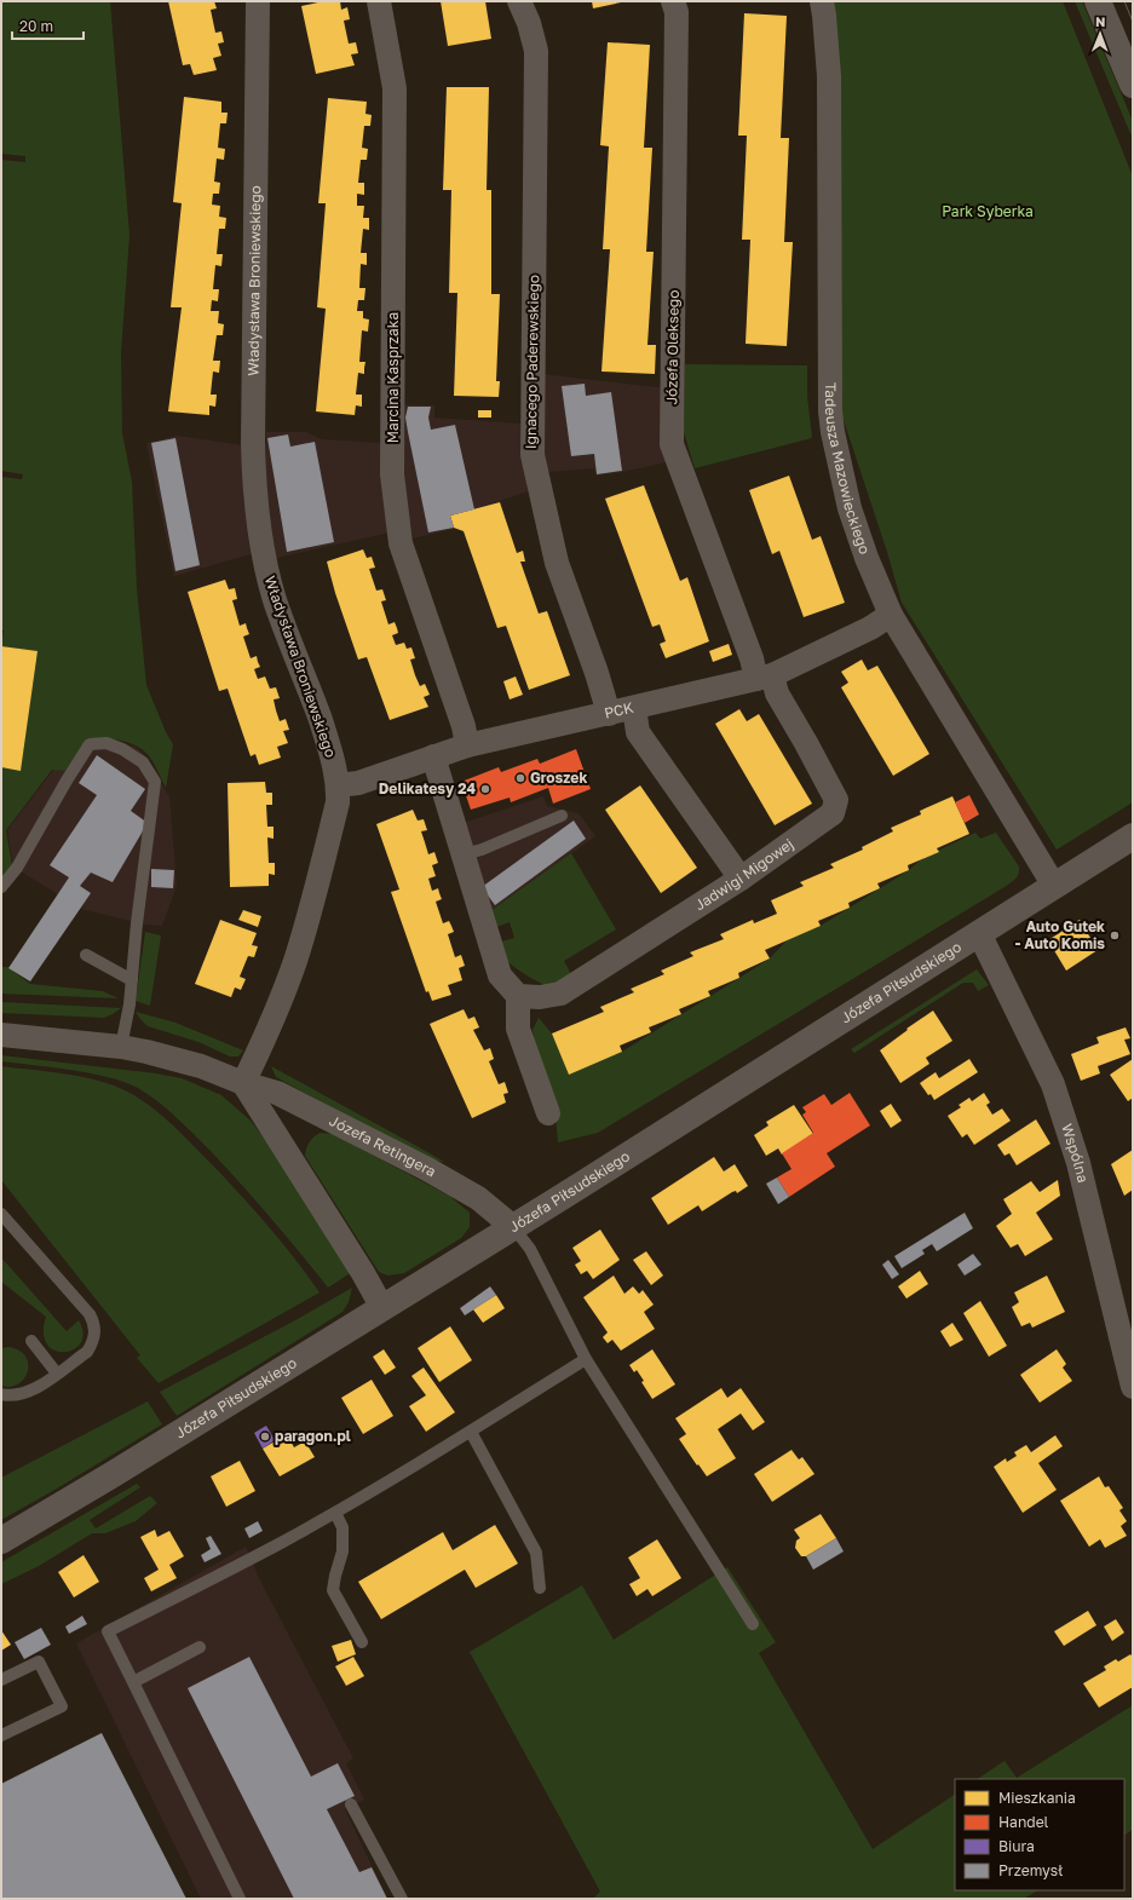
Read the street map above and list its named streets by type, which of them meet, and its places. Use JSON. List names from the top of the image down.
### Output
{
  "streets": {
    "street": [
      "Władysława Broniewskiego",
      "Józefa Oleksego",
      "Ignacego Paderewskiego",
      "Marcina Kasprzaka",
      "Tadeusza Mazowieckiego",
      "PCK",
      "Jadwigi Migowej",
      "Józefa Piłsudskiego",
      "Józefa Retingera",
      "Wspólna"
    ]
  },
  "crossings": [
    ["Władysława Broniewskiego", "PCK"],
    ["Władysława Broniewskiego", "Józefa Retingera"],
    ["Józefa Oleksego", "PCK"],
    ["Józefa Oleksego", "Jadwigi Migowej"],
    ["Ignacego Paderewskiego", "PCK"],
    ["Marcina Kasprzaka", "PCK"],
    ["Tadeusza Mazowieckiego", "PCK"],
    ["Tadeusza Mazowieckiego", "Józefa Piłsudskiego"],
    ["PCK", "Jadwigi Migowej"],
    ["Józefa Piłsudskiego", "Józefa Retingera"],
    ["Józefa Piłsudskiego", "Wspólna"]
  ],
  "parks": ["Park Syberka"],
  "places": [
    "Groszek",
    "Delikatesy 24",
    "Auto Gutek - Auto Komis",
    "paragon.pl"
  ],
  "legend": [
    "Mieszkania",
    "Handel",
    "Biura",
    "Przemysł"
  ],
  "scale_bar": "20 m",
  "north": "top"
}
